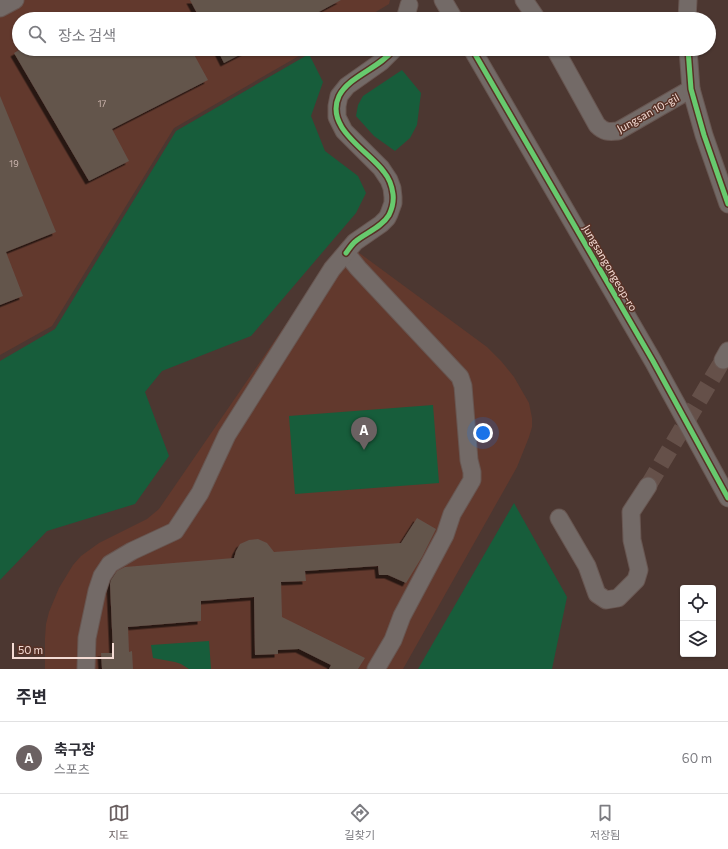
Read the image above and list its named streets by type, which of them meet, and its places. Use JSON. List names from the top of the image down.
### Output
{
  "streets": {
    "street": ["Jungsan 10-gil", "Jungsangongeop-ro"]
  },
  "house_numbers": ["17", "19"],
  "scale_bar": "50 m",
  "page": {
    "search": "장소 검색",
    "pins": "A",
    "scale": "50 m",
    "heading": "주변",
    "list": [
      {
        "mark": "A",
        "name": "축구장",
        "note": "스포츠",
        "value": "60 m"
      }
    ],
    "nav": ["지도", "길찾기", "저장됨"]
  }
}
